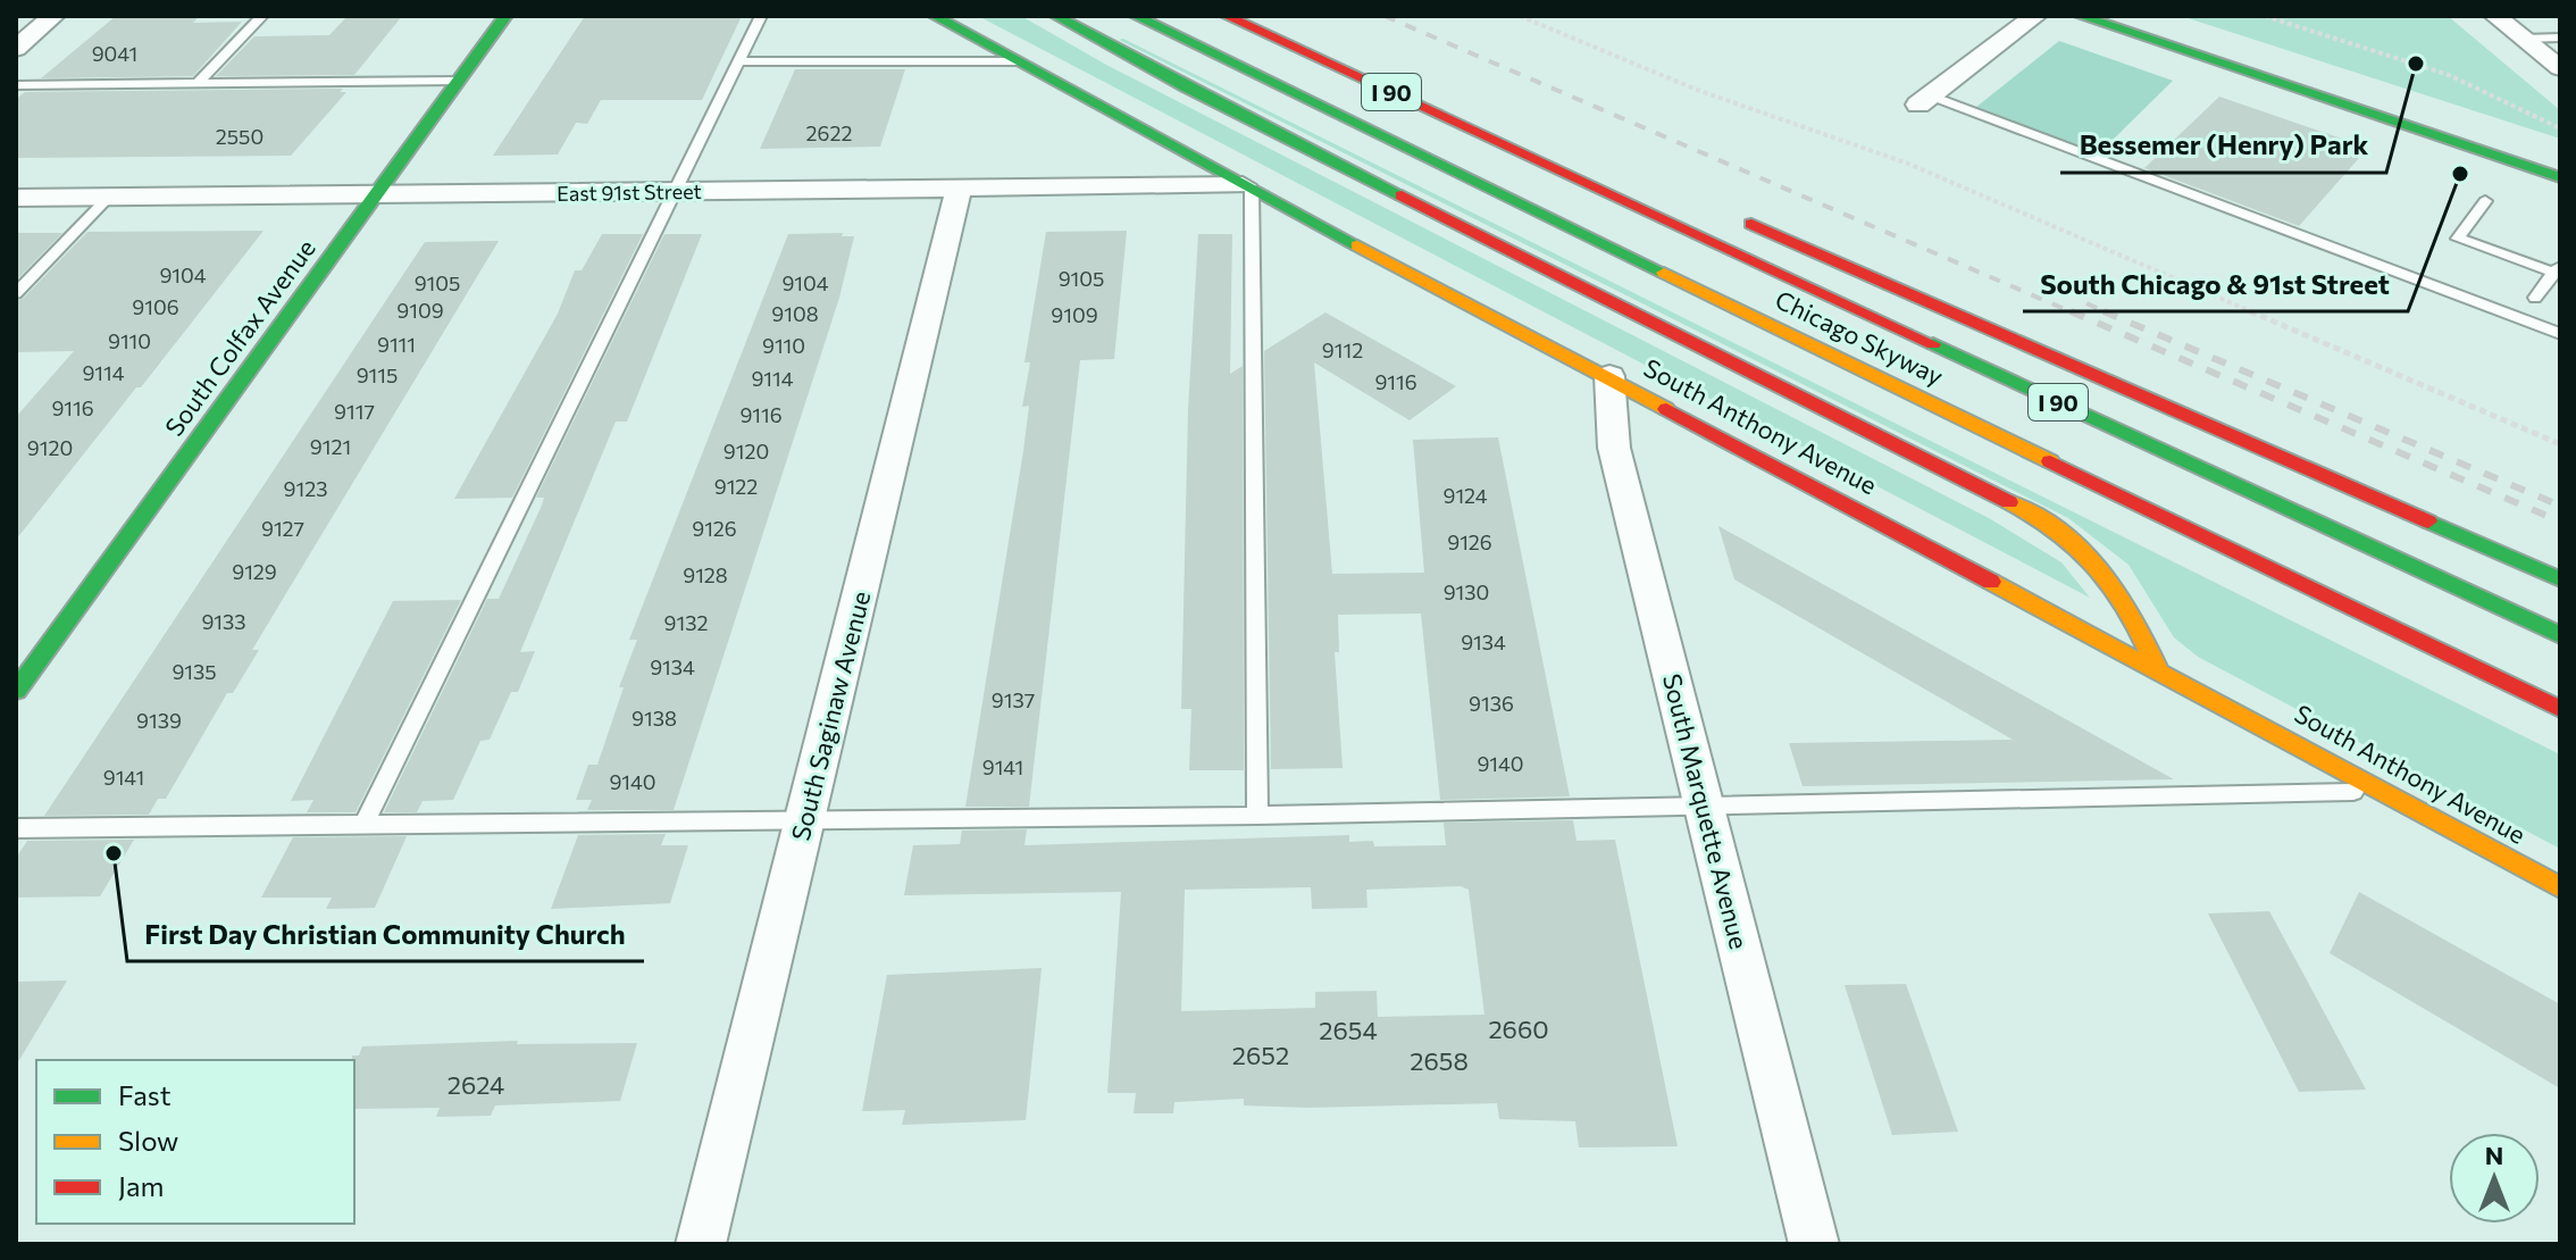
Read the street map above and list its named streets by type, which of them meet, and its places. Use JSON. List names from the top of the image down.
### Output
{
  "streets": {
    "main road": [
      "I 90",
      "South Colfax Avenue",
      "Chicago Skyway",
      "South Anthony Avenue"
    ],
    "street": ["East 91st Street", "South Saginaw Avenue", "South Marquette Avenue"]
  },
  "crossings": [
    ["East 91st Street", "South Colfax Avenue"],
    ["East 91st Street", "South Anthony Avenue"],
    ["East 91st Street", "South Saginaw Avenue"],
    ["South Anthony Avenue", "South Marquette Avenue"]
  ],
  "places": ["Bessemer (Henry) Park", "South Chicago & 91st Street", "First Day Christian Community Church"],
  "house_numbers": [
    "9041",
    "2622",
    "2550",
    "9104",
    "9105",
    "9105",
    "9104",
    "9106",
    "9109",
    "9108",
    "9109",
    "9110",
    "9111",
    "9110",
    "9112",
    "9114",
    "9115",
    "9114",
    "9116",
    "9116",
    "9117",
    "9116",
    "9121",
    "9120",
    "9120",
    "9122",
    "9123",
    "9124",
    "9127",
    "9126",
    "9126",
    "9129",
    "9128",
    "9130",
    "9133",
    "9132",
    "9134",
    "9134",
    "9135",
    "9137",
    "9136",
    "9138",
    "9139",
    "9140",
    "9141",
    "9141",
    "9140",
    "2660",
    "2654",
    "2652",
    "2658",
    "2624"
  ],
  "legend": ["Fast", "Slow", "Jam"],
  "north": "top"
}
